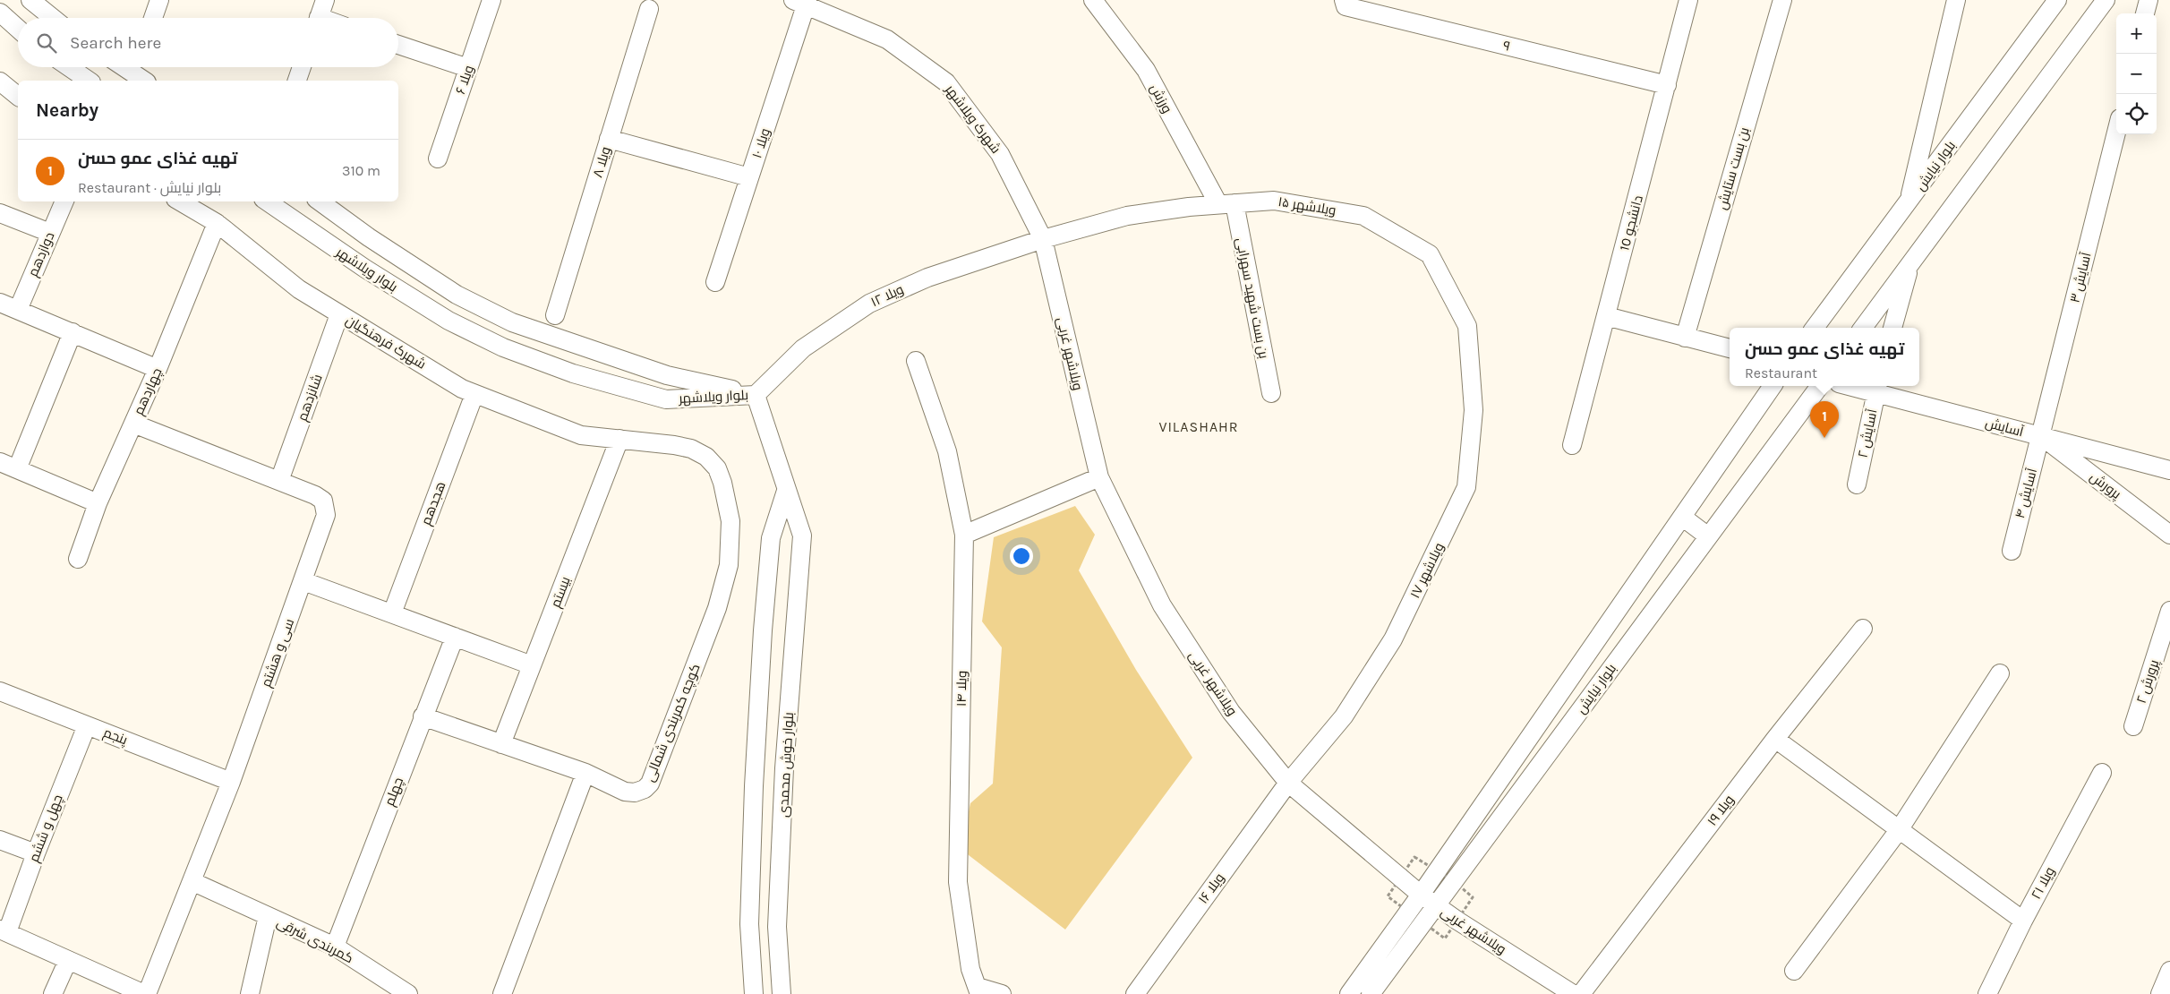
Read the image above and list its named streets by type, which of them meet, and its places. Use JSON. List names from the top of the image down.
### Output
{
  "streets": {
    "street": [
      "۹",
      "۶ ویلا",
      "ورزش",
      "شهرک ویلاشهر",
      "۱۰ ویلا",
      "ویلا ۸",
      "بلوار نیایش",
      "بن بست ستایش",
      "ویلاشهر ۱۵",
      "دانشجو 10",
      "دوازدهم",
      "بلوار ویلاشهر",
      "۳ آسایش",
      "ویلا ۱۲",
      "بن بست شهید سهرابی",
      "شهرک فرهنگیان",
      "ویلاشهر غربی",
      "چهاردهم",
      "شانزدهم",
      "آسایش",
      "۲ آسایش",
      "پرورش",
      "۴ آسایش",
      "هجدهم",
      "ویلاشهر ۱۷",
      "بیستم",
      "سی و هشتم",
      "پرورش ۲",
      "۱۴ ویلا",
      "کوچه کمربندی شمالی",
      "پنجم",
      "بلوار خوش محمدی",
      "چهلم",
      "۱۹ ویلا",
      "چهل و ششم",
      "ویلا ۲۱",
      "۱۶ ویلا",
      "کمربندی شرقی"
    ]
  },
  "crossings": [
    ["۹", "دانشجو 10"],
    ["ورزش", "ویلاشهر ۱۵"],
    ["ورزش", "بن بست شهید سهرابی"],
    ["شهرک ویلاشهر", "۱۰ ویلا"],
    ["شهرک ویلاشهر", "ویلاشهر ۱۵"],
    ["شهرک ویلاشهر", "ویلا ۱۲"],
    ["شهرک ویلاشهر", "ویلاشهر غربی"],
    ["بلوار نیایش", "ویلاشهر غربی"],
    ["ویلاشهر ۱۵", "ویلا ۱۲"],
    ["ویلاشهر ۱۵", "بن بست شهید سهرابی"],
    ["ویلاشهر ۱۵", "ویلاشهر غربی"],
    ["ویلاشهر ۱۵", "ویلاشهر ۱۷"],
    ["بلوار ویلاشهر", "ویلا ۱۲"],
    ["۳ آسایش", "آسایش"],
    ["۳ آسایش", "پرورش"],
    ["۳ آسایش", "۴ آسایش"],
    ["ویلا ۱۲", "ویلاشهر غربی"],
    ["شهرک فرهنگیان", "چهاردهم"],
    ["شهرک فرهنگیان", "شانزدهم"],
    ["شهرک فرهنگیان", "هجدهم"],
    ["شهرک فرهنگیان", "بیستم"],
    ["شهرک فرهنگیان", "کوچه کمربندی شمالی"],
    ["ویلاشهر غربی", "ویلاشهر ۱۷"],
    ["ویلاشهر غربی", "۱۶ ویلا"],
    ["چهاردهم", "سی و هشتم"],
    ["شانزدهم", "سی و هشتم"],
    ["آسایش", "۲ آسایش"],
    ["آسایش", "پرورش"],
    ["آسایش", "۴ آسایش"],
    ["پرورش", "۴ آسایش"],
    ["ویلاشهر ۱۷", "۱۶ ویلا"],
    ["بیستم", "کوچه کمربندی شمالی"],
    ["سی و هشتم", "پنجم"],
    ["کوچه کمربندی شمالی", "چهلم"],
    ["پنجم", "چهل و ششم"],
    ["چهلم", "کمربندی شرقی"]
  ],
  "districts": ["VILASHAHR"],
  "page": {
    "map_buttons": ["+", "−"],
    "search": "Search here",
    "heading": "Nearby",
    "list": [
      {
        "mark": "1",
        "name": "تهیه غذای عمو حسن",
        "note": "Restaurant · بلوار نیایش",
        "value": "310 m"
      }
    ],
    "popup": ["تهیه غذای عمو حسن", "Restaurant"],
    "pins": "1"
  }
}
